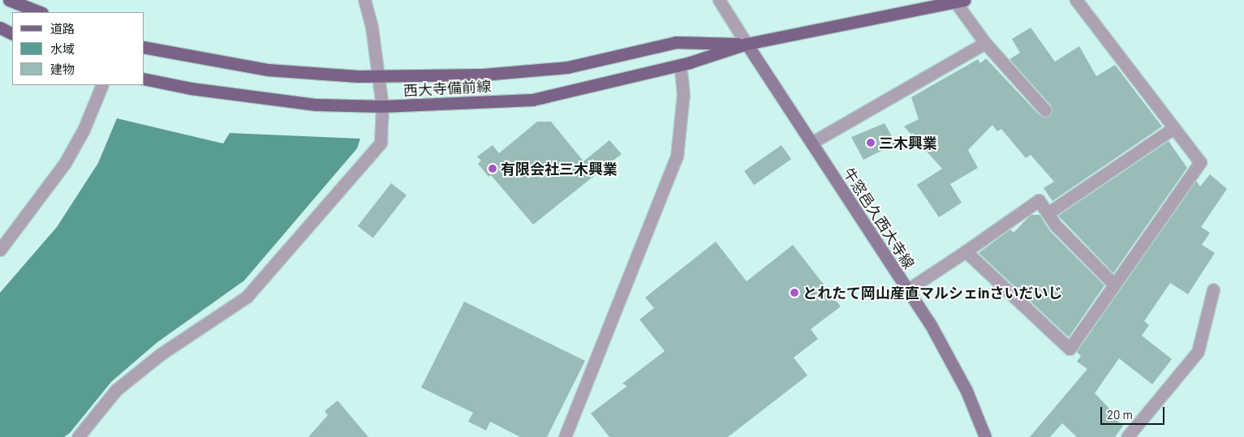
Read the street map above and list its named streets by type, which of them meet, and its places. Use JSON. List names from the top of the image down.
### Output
{
  "streets": {
    "main road": ["西大寺備前線", "牛窓邑久西大寺線"]
  },
  "crossings": [
    ["西大寺備前線", "牛窓邑久西大寺線"]
  ],
  "places": ["三木興業", "有限会社三木興業", "とれたて岡山産直マルシェinさいだいじ"],
  "legend": ["道路", "水域", "建物"],
  "scale_bar": "20 m"
}
